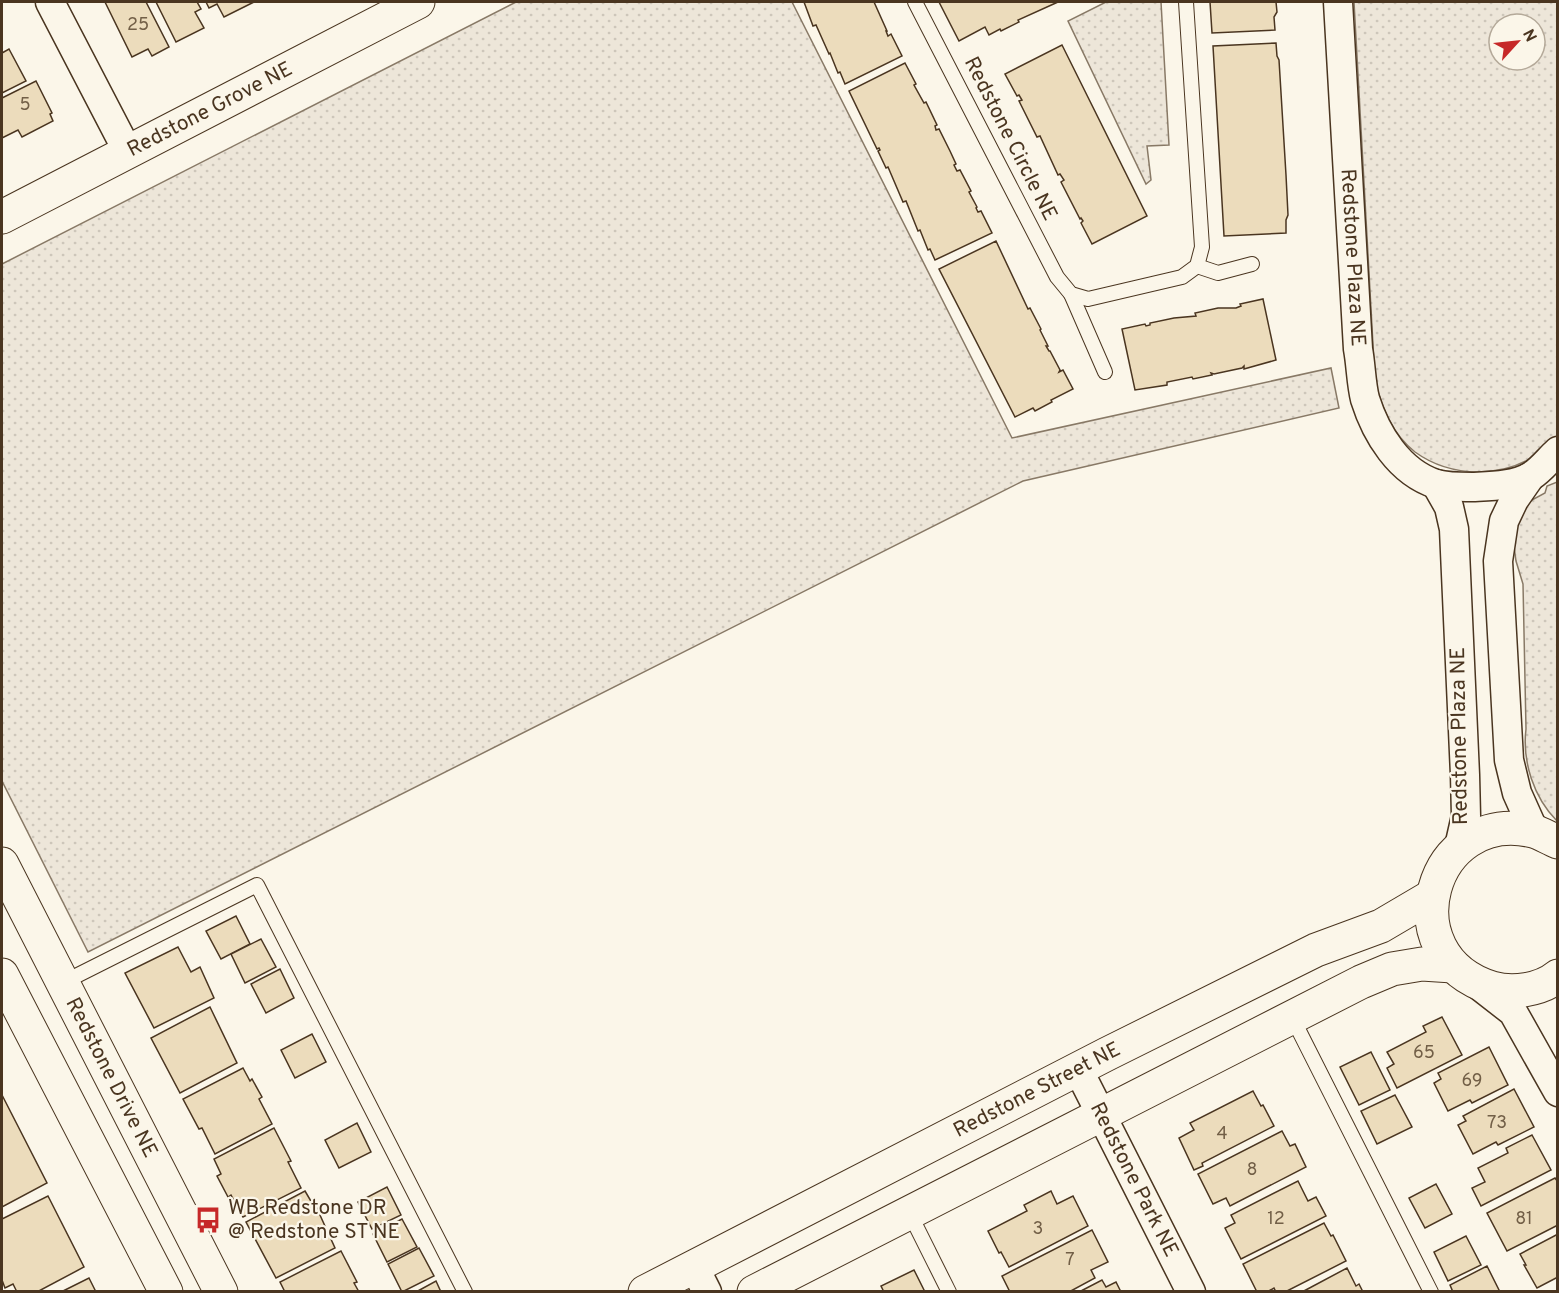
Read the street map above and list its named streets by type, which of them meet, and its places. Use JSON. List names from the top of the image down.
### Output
{
  "streets": {
    "street": [
      "Redstone Grove NE",
      "Redstone Plaza NE",
      "Redstone Drive NE",
      "Redstone Street NE",
      "Redstone Park NE"
    ],
    "lane": ["Redstone Circle NE"]
  },
  "crossings": [
    ["Redstone Street NE", "Redstone Park NE"]
  ],
  "places": {
    "bus stop": ["WB Redstone DR @ Redstone ST NE"]
  },
  "house_numbers": [
    "25",
    "5",
    "65",
    "69",
    "73",
    "4",
    "8",
    "12",
    "81",
    "3",
    "7"
  ],
  "north": "top right"
}
